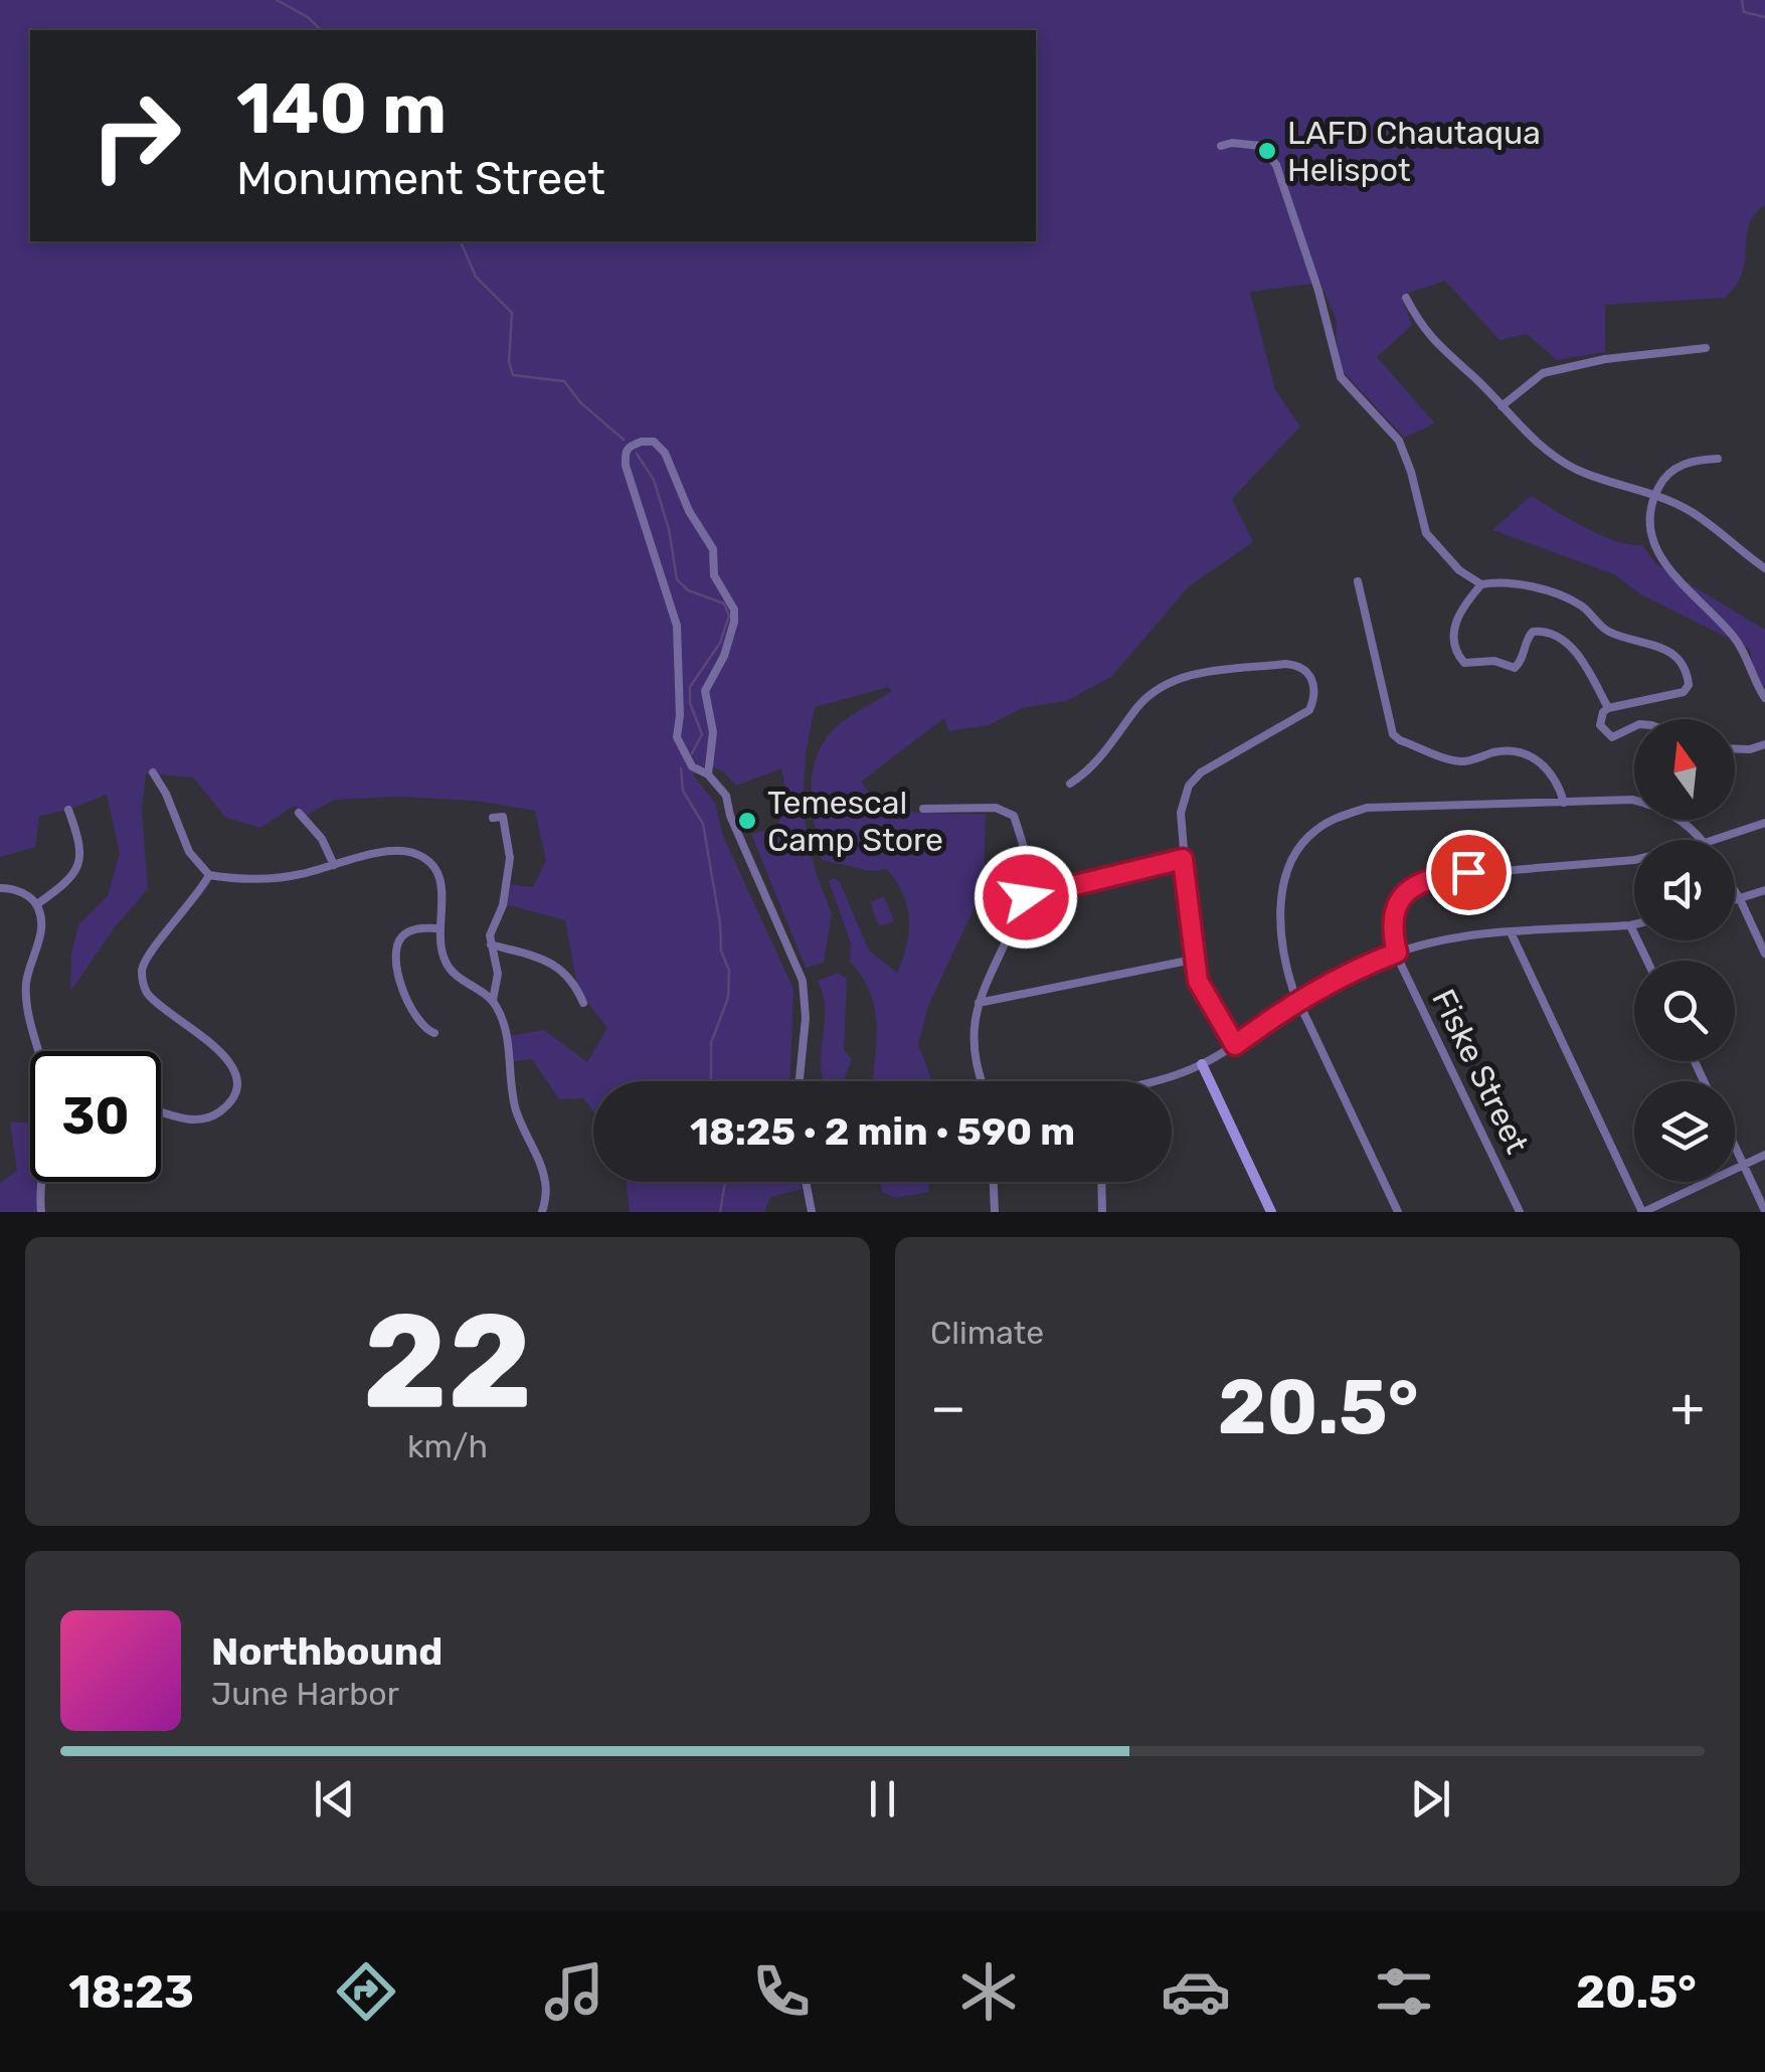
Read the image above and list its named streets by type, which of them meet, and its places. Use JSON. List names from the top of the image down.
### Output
{
  "streets": {
    "street": ["Fiske Street"]
  },
  "places": ["LAFD Chautaqua Helispot", "Temescal Camp Store"],
  "north": "top",
  "page": {
    "turn": ["140 m", "Monument Street"],
    "limit": "30",
    "trip": "18:25 · 2 min · 590 m",
    "tile": [
      ["22", "km/h"],
      "Climate"
    ],
    "heat": ["−", "20.5°", "+"],
    "song": ["Northbound", "June Harbor"],
    "tabs": ["18:23", "20.5°"]
  }
}
